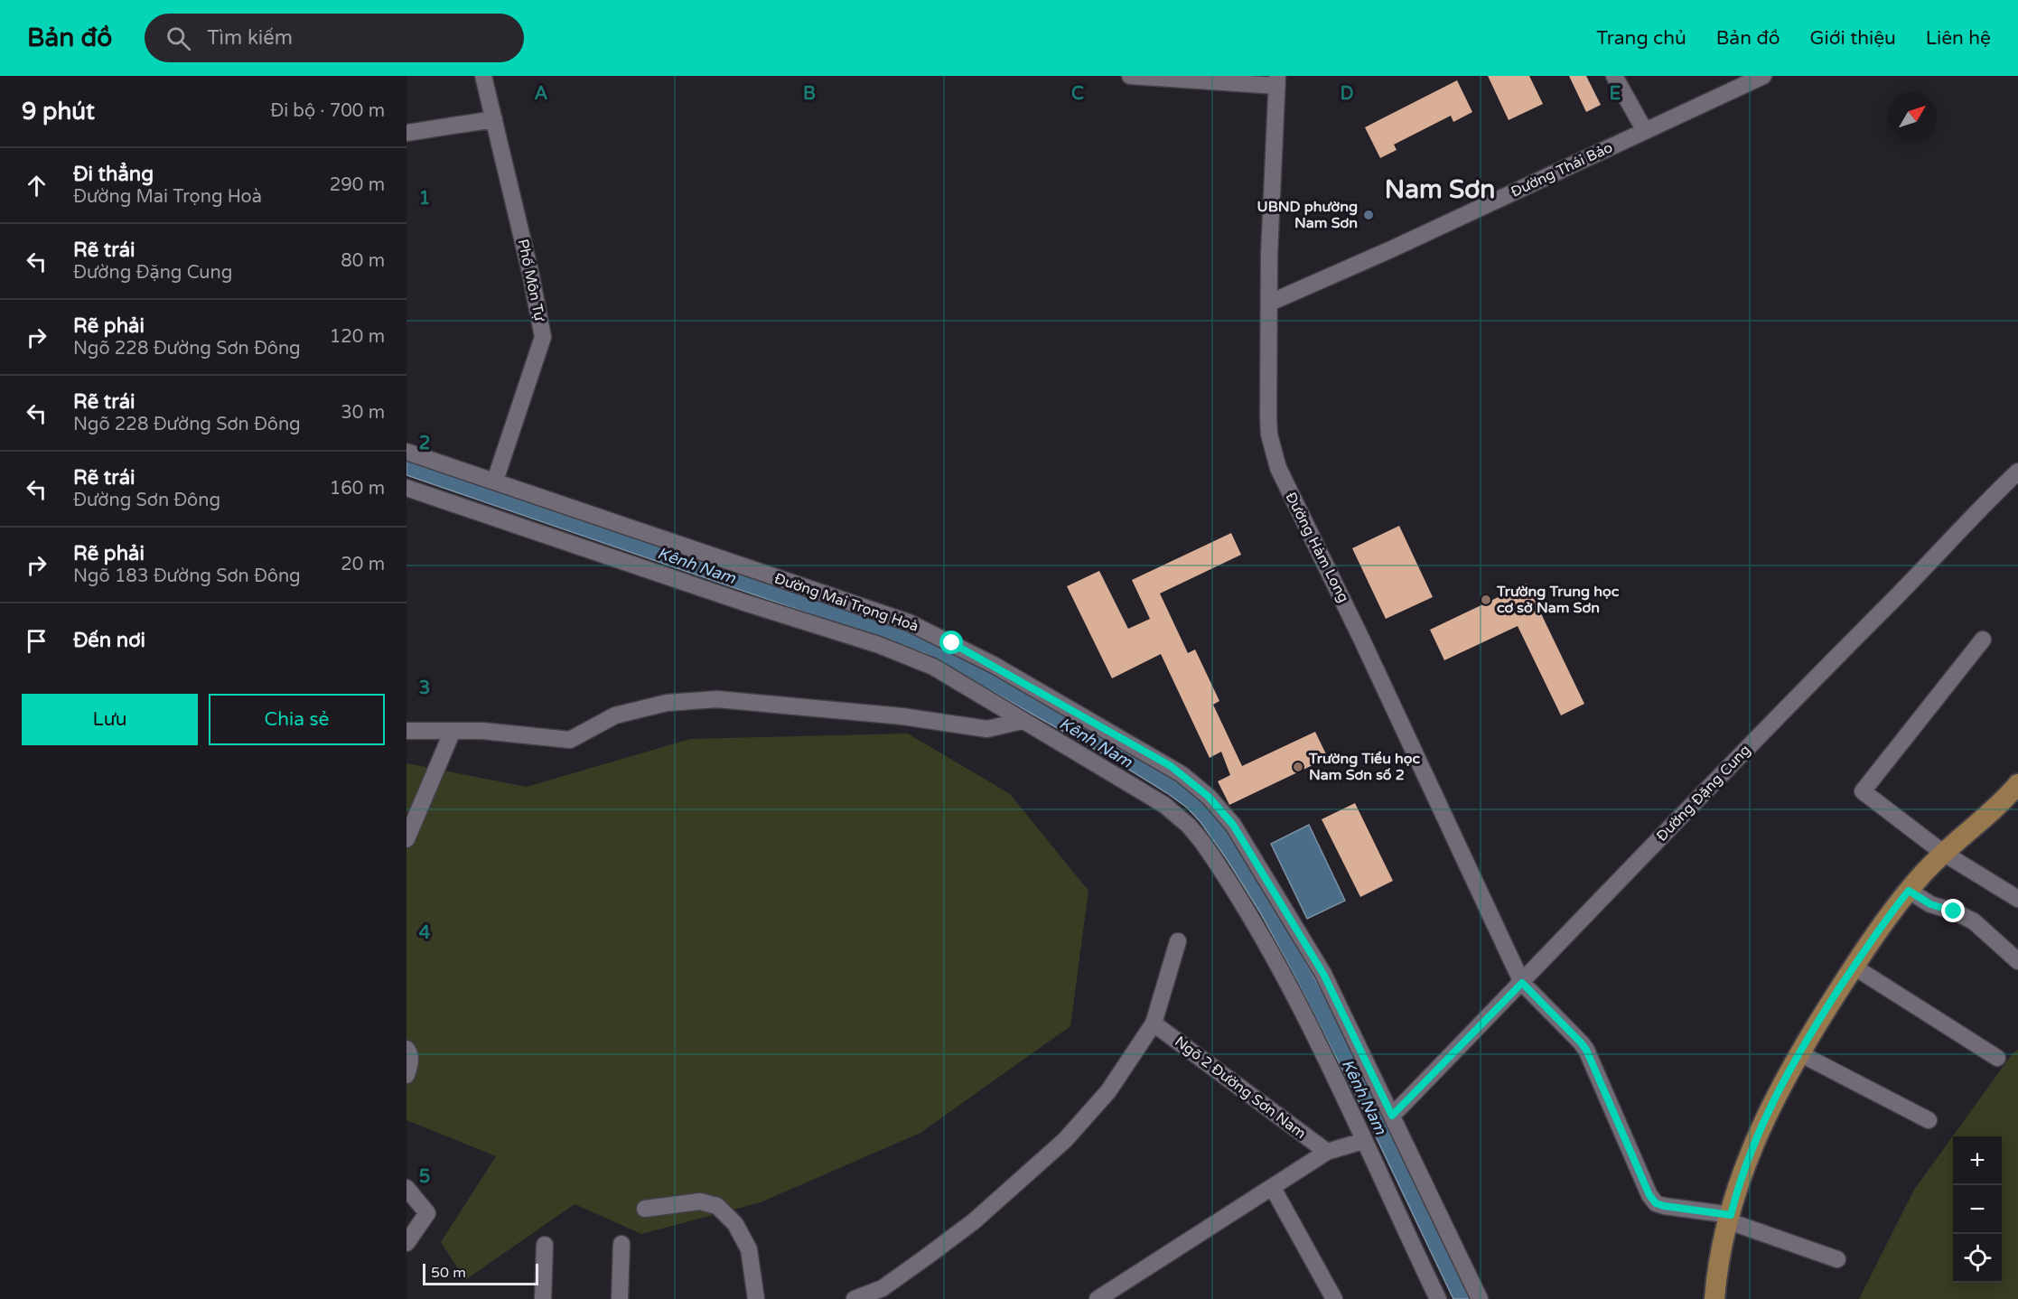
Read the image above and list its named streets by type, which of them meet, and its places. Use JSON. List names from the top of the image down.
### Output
{
  "streets": {
    "street": [
      "Đường Thái Bảo",
      "Phố Môn Tự",
      "Đường Hàm Long",
      "Đường Mai Trọng Hoà",
      "Đường Đặng Cung",
      "Ngõ 2 Đường Sơn Nam"
    ]
  },
  "crossings": [
    ["Đường Thái Bảo", "Đường Hàm Long"],
    ["Phố Môn Tự", "Đường Mai Trọng Hoà"],
    ["Đường Hàm Long", "Đường Đặng Cung"],
    ["Đường Mai Trọng Hoà", "Đường Đặng Cung"]
  ],
  "districts": ["Nam Sơn"],
  "water": ["Kênh Nam"],
  "places": ["UBND phường Nam Sơn", "Trường Trung học cơ sở Nam Sơn", "Trường Tiểu học Nam Sơn số 2"],
  "scale_bar": "50 m",
  "north": "top right",
  "page": {
    "header": "Bản đồ",
    "search": "Tìm kiếm",
    "nav": [
      "Trang chủ",
      "Bản đồ",
      "Giới thiệu",
      "Liên hệ"
    ],
    "heading": ["9 phút", "Đi bộ · 700 m"],
    "list": [
      ["Đi thẳng", "Đường Mai Trọng Hoà", "290 m"],
      ["Rẽ trái", "Đường Đặng Cung", "80 m"],
      ["Rẽ phải", "Ngõ 228 Đường Sơn Đông", "120 m"],
      ["Rẽ trái", "Ngõ 228 Đường Sơn Đông", "30 m"],
      ["Rẽ trái", "Đường Sơn Đông", "160 m"],
      ["Rẽ phải", "Ngõ 183 Đường Sơn Đông", "20 m"],
      "Đến nơi"
    ],
    "buttons": ["Lưu", "Chia sẻ"],
    "map_buttons": ["+", "−"],
    "scale": "50 m"
  },
  "grid": {
    "columns": [
      "A",
      "B",
      "C",
      "D",
      "E"
    ],
    "rows": [
      "1",
      "2",
      "3",
      "4",
      "5"
    ]
  }
}
